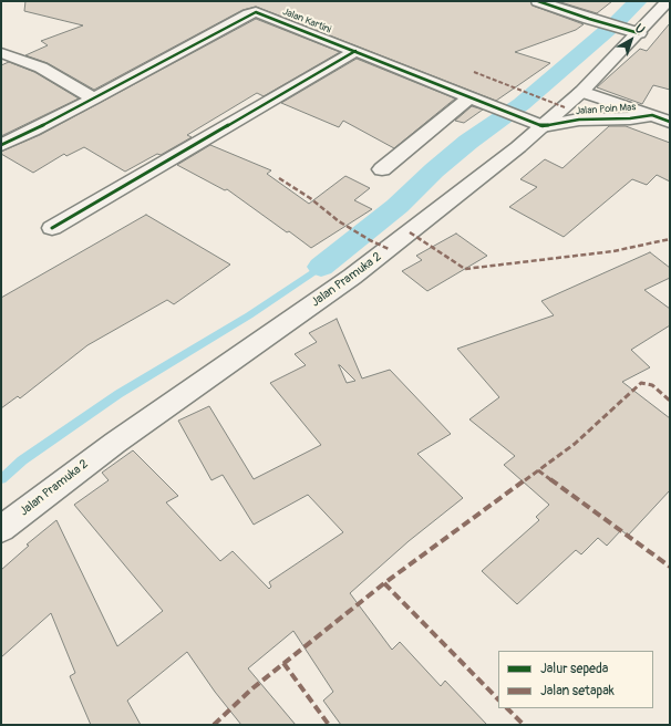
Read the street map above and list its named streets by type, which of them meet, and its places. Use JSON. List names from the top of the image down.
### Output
{
  "streets": {
    "street": ["Jalan Kartini", "Jalan Poin Mas", "Jalan Pramuka 2"]
  },
  "crossings": [
    ["Jalan Kartini", "Jalan Poin Mas"],
    ["Jalan Kartini", "Jalan Pramuka 2"],
    ["Jalan Poin Mas", "Jalan Pramuka 2"]
  ],
  "legend": ["Jalur sepeda", "Jalan setapak"],
  "north": "top right"
}
